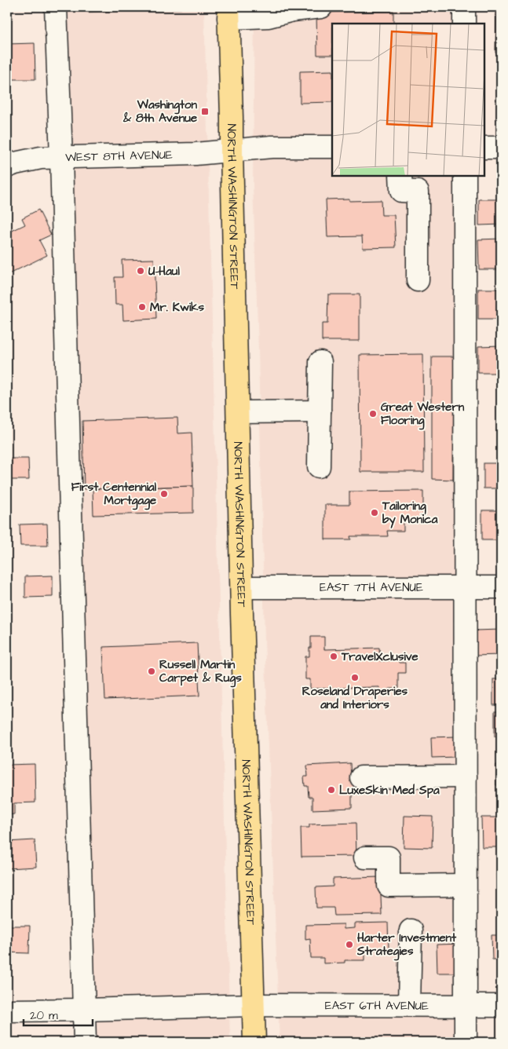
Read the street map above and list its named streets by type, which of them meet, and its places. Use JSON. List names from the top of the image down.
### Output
{
  "streets": {
    "main road": ["NORTH WASHINGTON STREET"],
    "street": ["WEST 8TH AVENUE", "EAST 7TH AVENUE", "EAST 6TH AVENUE"]
  },
  "crossings": [
    ["WEST 8TH AVENUE", "NORTH WASHINGTON STREET"],
    ["NORTH WASHINGTON STREET", "EAST 7TH AVENUE"],
    ["NORTH WASHINGTON STREET", "EAST 6TH AVENUE"]
  ],
  "places": {
    "transit": ["Washington & 8th Avenue"],
    "other": [
      "U-Haul",
      "Mr. Kwiks",
      "Great Western Flooring",
      "First Centennial Mortgage",
      "Tailoring by Monica",
      "TravelXclusive",
      "Russell Martin Carpet & Rugs",
      "Roseland Draperies and Interiors",
      "LuxeSkin Med Spa",
      "Harter Investment Strategies"
    ]
  },
  "scale_bar": "20 m"
}
